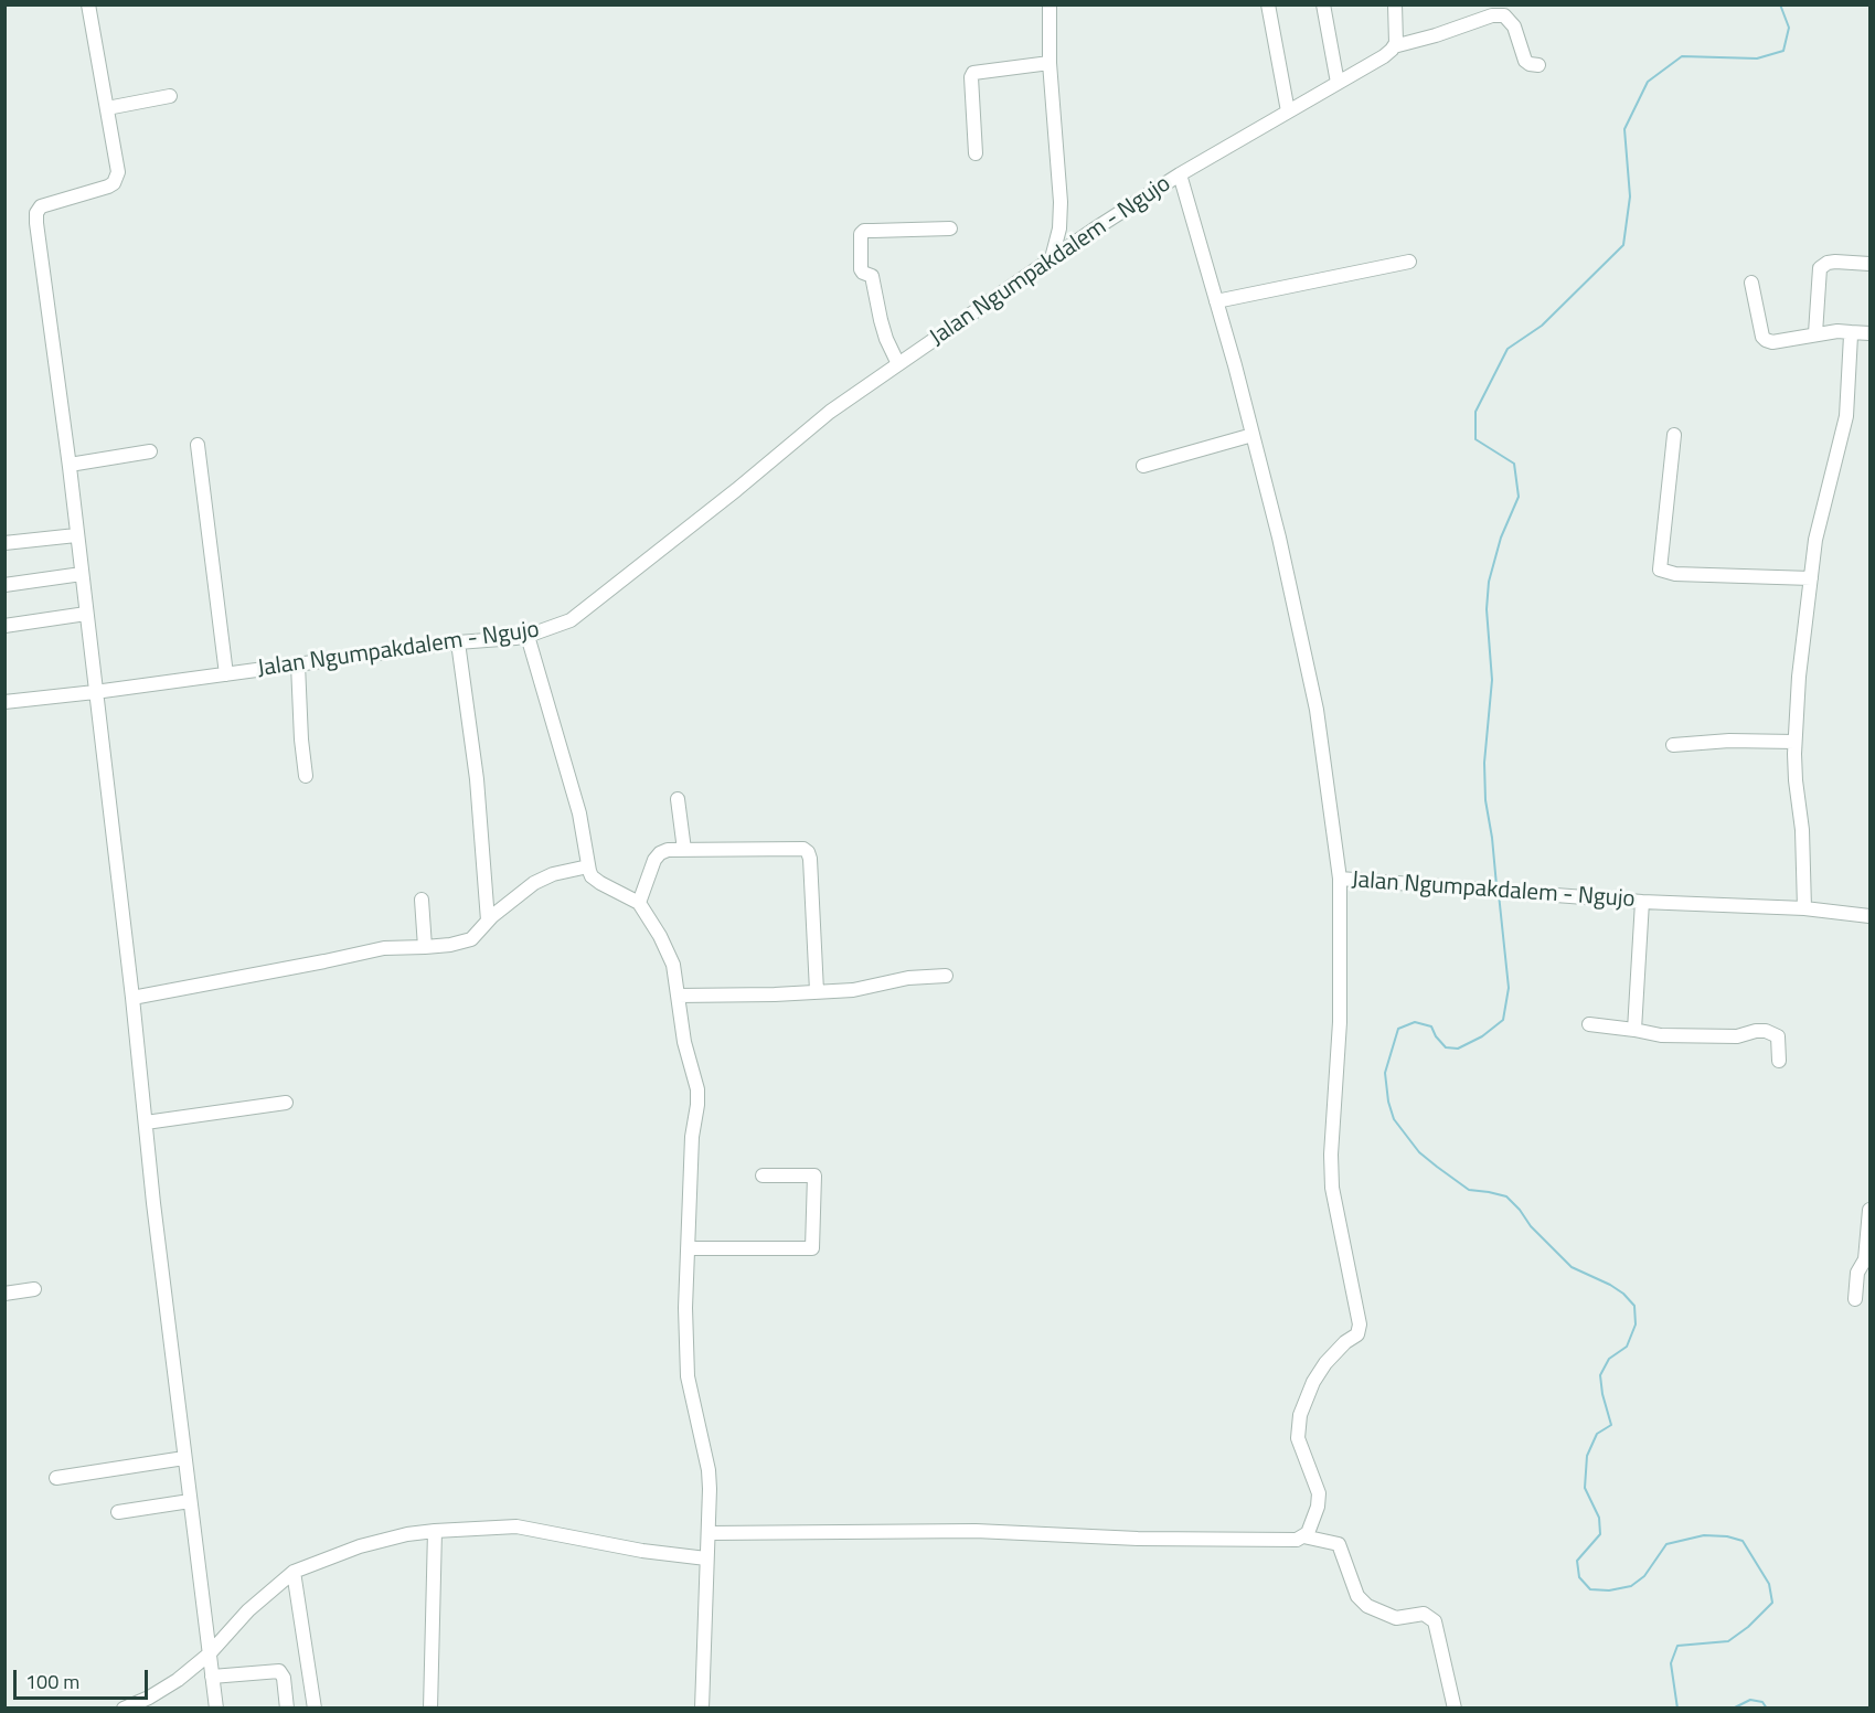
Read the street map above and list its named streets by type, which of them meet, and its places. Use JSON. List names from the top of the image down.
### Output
{
  "streets": {
    "street": ["Jalan Ngumpakdalem - Ngujo"]
  },
  "scale_bar": "100 m"
}
